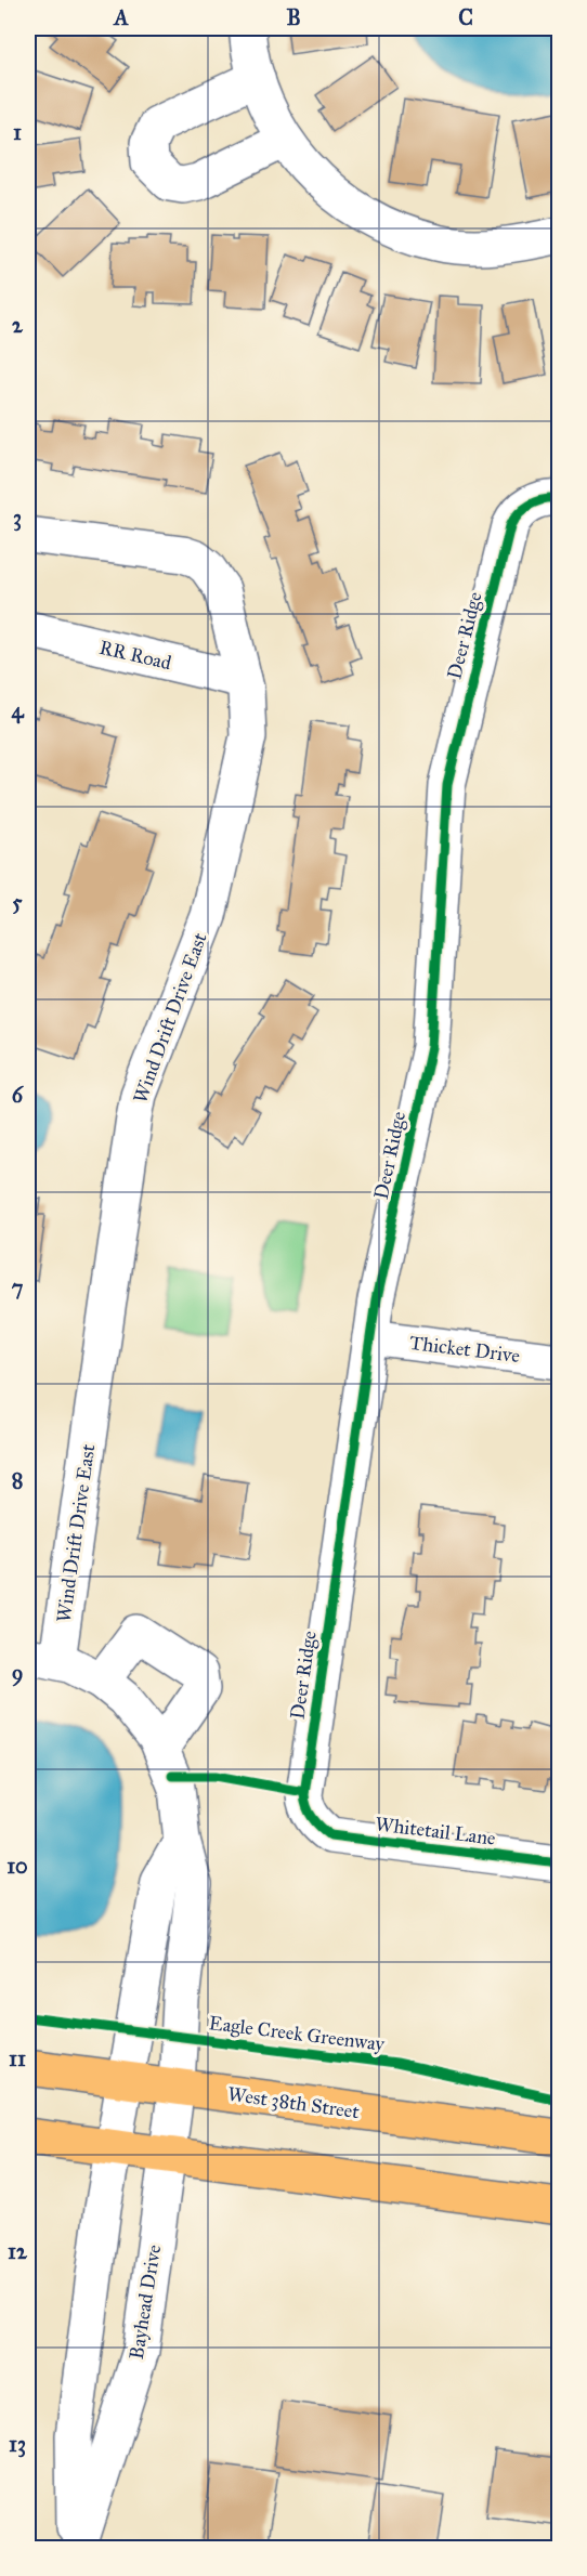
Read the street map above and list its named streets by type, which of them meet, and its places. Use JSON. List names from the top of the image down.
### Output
{
  "streets": {
    "main road": ["West 38th Street"],
    "street": [
      "Deer Ridge",
      "RR Road",
      "Wind Drift Drive East",
      "Thicket Drive",
      "Whitetail Lane",
      "Bayhead Drive"
    ],
    "cycle path": ["Eagle Creek Greenway"]
  },
  "crossings": [
    ["Deer Ridge", "Thicket Drive"],
    ["Deer Ridge", "Whitetail Lane"],
    ["RR Road", "Wind Drift Drive East"],
    ["Wind Drift Drive East", "Bayhead Drive"],
    ["West 38th Street", "Bayhead Drive"]
  ],
  "grid": {
    "columns": ["A", "B", "C"],
    "rows": [
      "1",
      "2",
      "3",
      "4",
      "5",
      "6",
      "7",
      "8",
      "9",
      "10",
      "11",
      "12",
      "13"
    ]
  }
}
